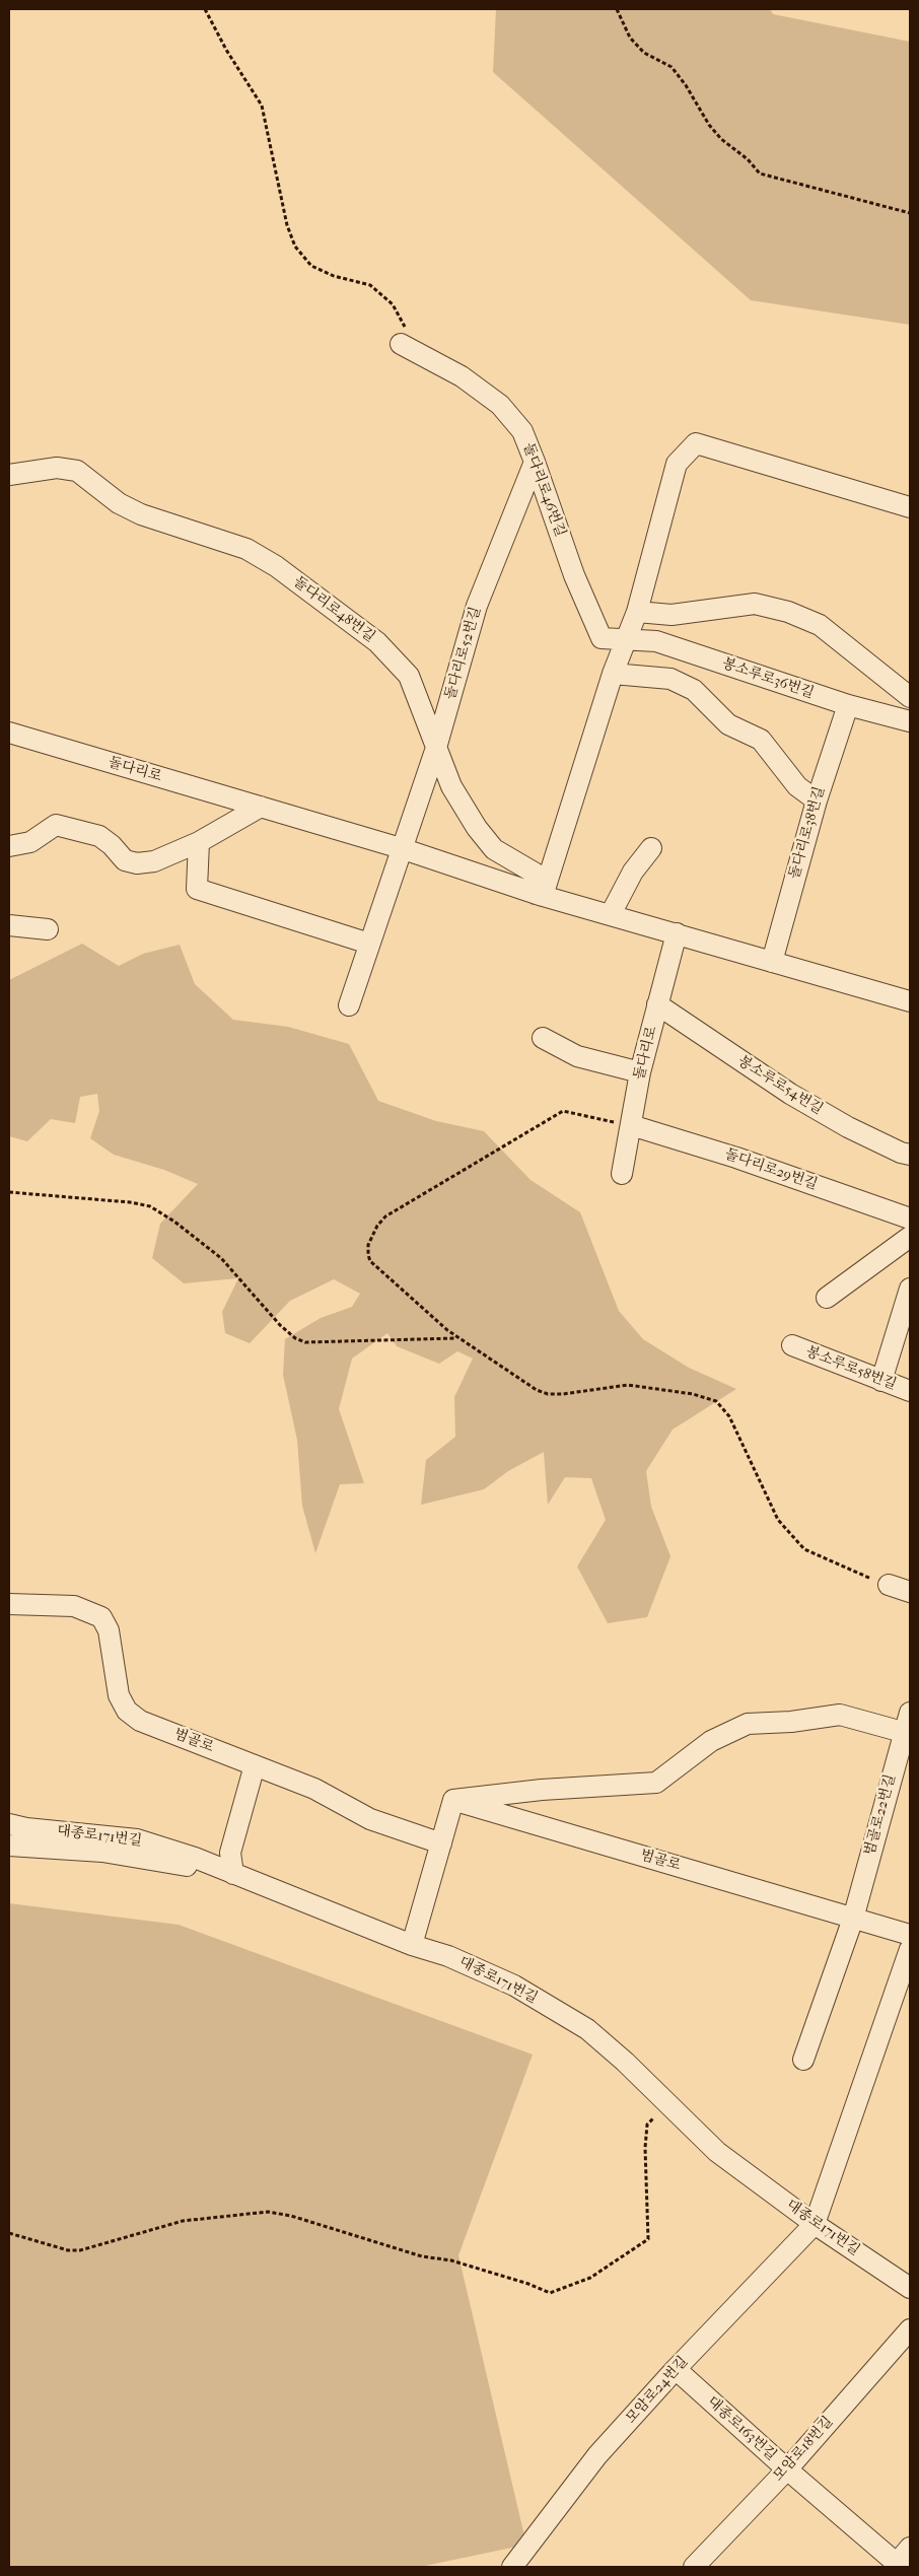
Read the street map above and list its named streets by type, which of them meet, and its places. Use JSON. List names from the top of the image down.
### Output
{
  "streets": {
    "street": [
      "돌다리로46번길",
      "돌다리로48번길",
      "돌다리로52번길",
      "봉소루로36번길",
      "돌다리로",
      "돌다리로38번길",
      "봉소루로54번길",
      "돌다리로29번길",
      "봉소루로58번길",
      "범골로",
      "범골로22번길",
      "대종로171번길",
      "모암로24번길",
      "대종로163번길",
      "모암로18번길"
    ]
  },
  "crossings": [
    ["돌다리로46번길", "돌다리로52번길"],
    ["돌다리로46번길", "봉소루로36번길"],
    ["돌다리로48번길", "돌다리로52번길"],
    ["돌다리로48번길", "돌다리로"],
    ["돌다리로52번길", "돌다리로"],
    ["봉소루로36번길", "돌다리로38번길"],
    ["돌다리로", "돌다리로38번길"],
    ["돌다리로", "봉소루로54번길"],
    ["돌다리로", "돌다리로29번길"],
    ["범골로", "범골로22번길"],
    ["대종로171번길", "모암로24번길"],
    ["모암로24번길", "대종로163번길"],
    ["대종로163번길", "모암로18번길"]
  ]
}
